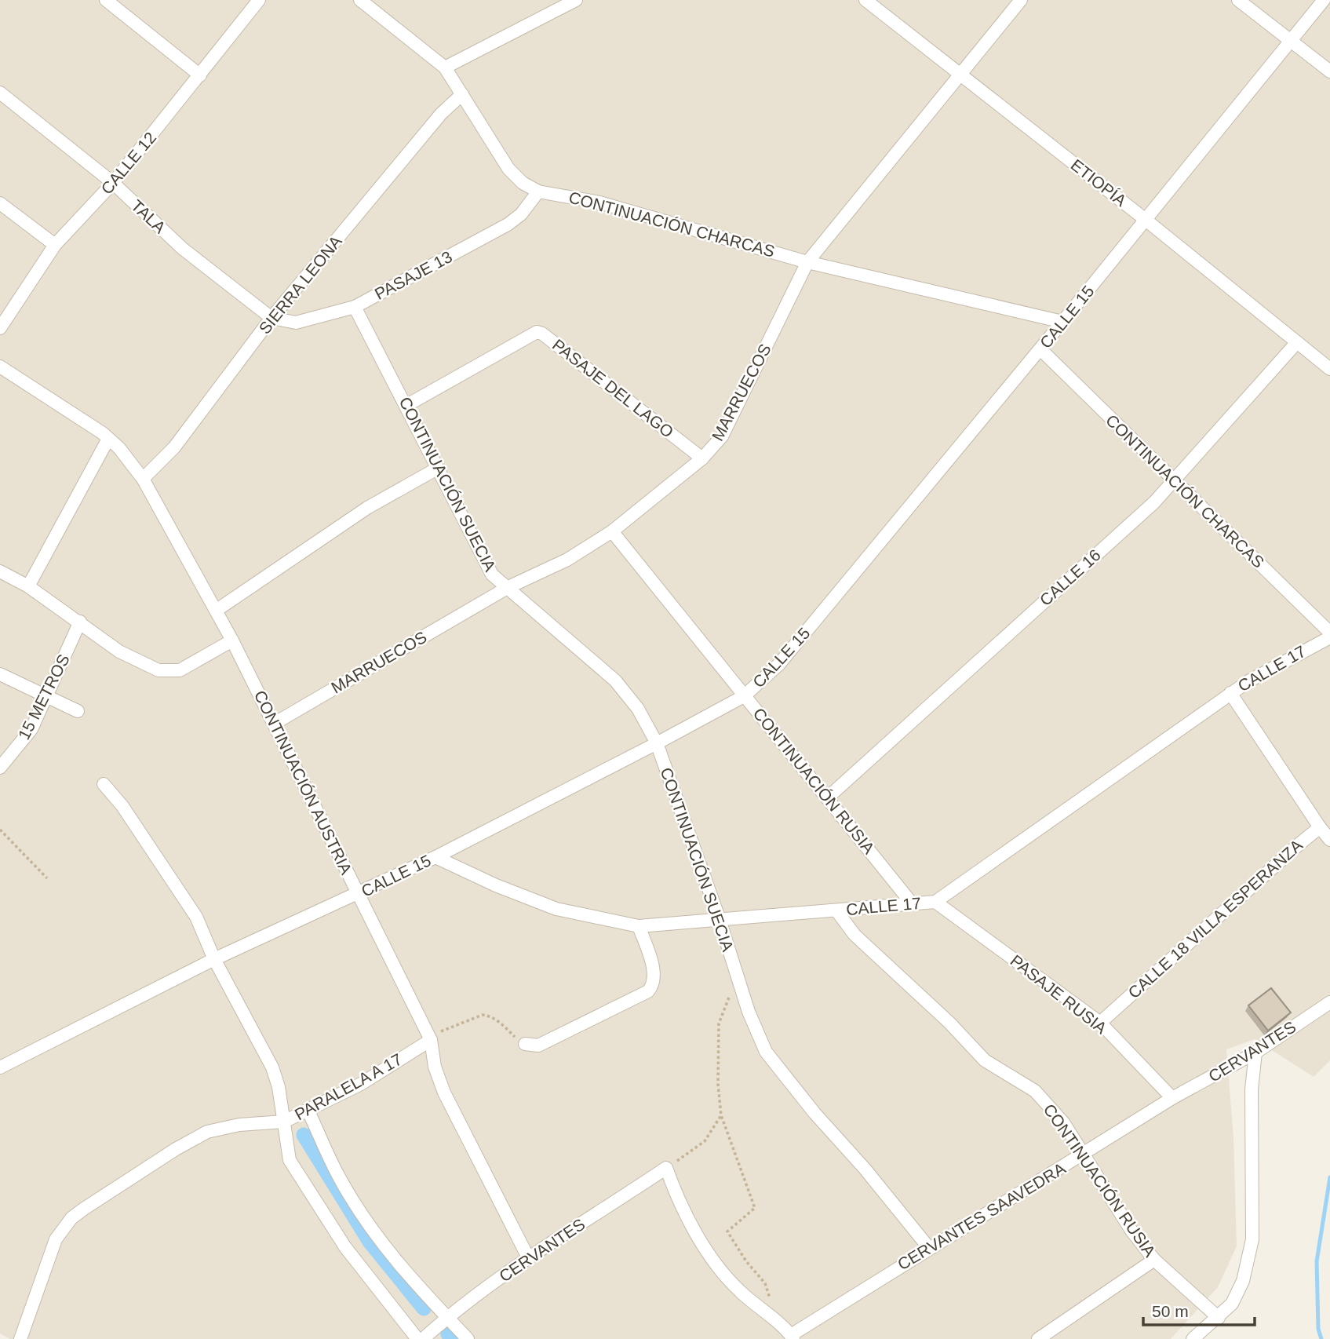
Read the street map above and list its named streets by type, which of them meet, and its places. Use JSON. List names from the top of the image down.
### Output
{
  "streets": {
    "street": [
      "CALLE 12",
      "ETIOPÍA",
      "TALA",
      "CONTINUACIÓN CHARCAS",
      "PASAJE 13",
      "SIERRA LEONA",
      "CALLE 15",
      "PASAJE DEL LAGO",
      "MARRUECOS",
      "CONTINUACIÓN SUECIA",
      "CALLE 16",
      "CALLE 17",
      "15 METROS",
      "CONTINUACIÓN RUSIA",
      "CONTINUACIÓN AUSTRIA",
      "CALLE 18 VILLA ESPERANZA",
      "PASAJE RUSIA",
      "CERVANTES",
      "PARALELA A 17",
      "CERVANTES SAAVEDRA"
    ]
  },
  "crossings": [
    ["CALLE 12", "TALA"],
    ["ETIOPÍA", "CALLE 15"],
    ["ETIOPÍA", "MARRUECOS"],
    ["ETIOPÍA", "CALLE 16"],
    ["TALA", "PASAJE 13"],
    ["TALA", "SIERRA LEONA"],
    ["CONTINUACIÓN CHARCAS", "PASAJE 13"],
    ["CONTINUACIÓN CHARCAS", "SIERRA LEONA"],
    ["CONTINUACIÓN CHARCAS", "CALLE 15"],
    ["CONTINUACIÓN CHARCAS", "MARRUECOS"],
    ["CONTINUACIÓN CHARCAS", "CALLE 16"],
    ["PASAJE 13", "SIERRA LEONA"],
    ["PASAJE 13", "CONTINUACIÓN SUECIA"],
    ["SIERRA LEONA", "CONTINUACIÓN AUSTRIA"],
    ["CALLE 15", "CONTINUACIÓN SUECIA"],
    ["CALLE 15", "CALLE 17"],
    ["CALLE 15", "CONTINUACIÓN RUSIA"],
    ["CALLE 15", "CONTINUACIÓN AUSTRIA"],
    ["PASAJE DEL LAGO", "MARRUECOS"],
    ["PASAJE DEL LAGO", "CONTINUACIÓN SUECIA"],
    ["MARRUECOS", "CONTINUACIÓN SUECIA"],
    ["MARRUECOS", "CONTINUACIÓN RUSIA"],
    ["MARRUECOS", "CONTINUACIÓN AUSTRIA"],
    ["CONTINUACIÓN SUECIA", "CALLE 17"],
    ["CONTINUACIÓN SUECIA", "CERVANTES SAAVEDRA"],
    ["CALLE 16", "CONTINUACIÓN RUSIA"],
    ["CALLE 17", "CONTINUACIÓN RUSIA"],
    ["CALLE 17", "PASAJE RUSIA"],
    ["CONTINUACIÓN RUSIA", "CERVANTES SAAVEDRA"],
    ["CONTINUACIÓN AUSTRIA", "CERVANTES"],
    ["CONTINUACIÓN AUSTRIA", "PARALELA A 17"],
    ["CALLE 18 VILLA ESPERANZA", "PASAJE RUSIA"],
    ["PASAJE RUSIA", "CERVANTES"],
    ["PASAJE RUSIA", "CERVANTES SAAVEDRA"],
    ["CERVANTES", "CERVANTES SAAVEDRA"]
  ],
  "scale_bar": "50 m"
}
